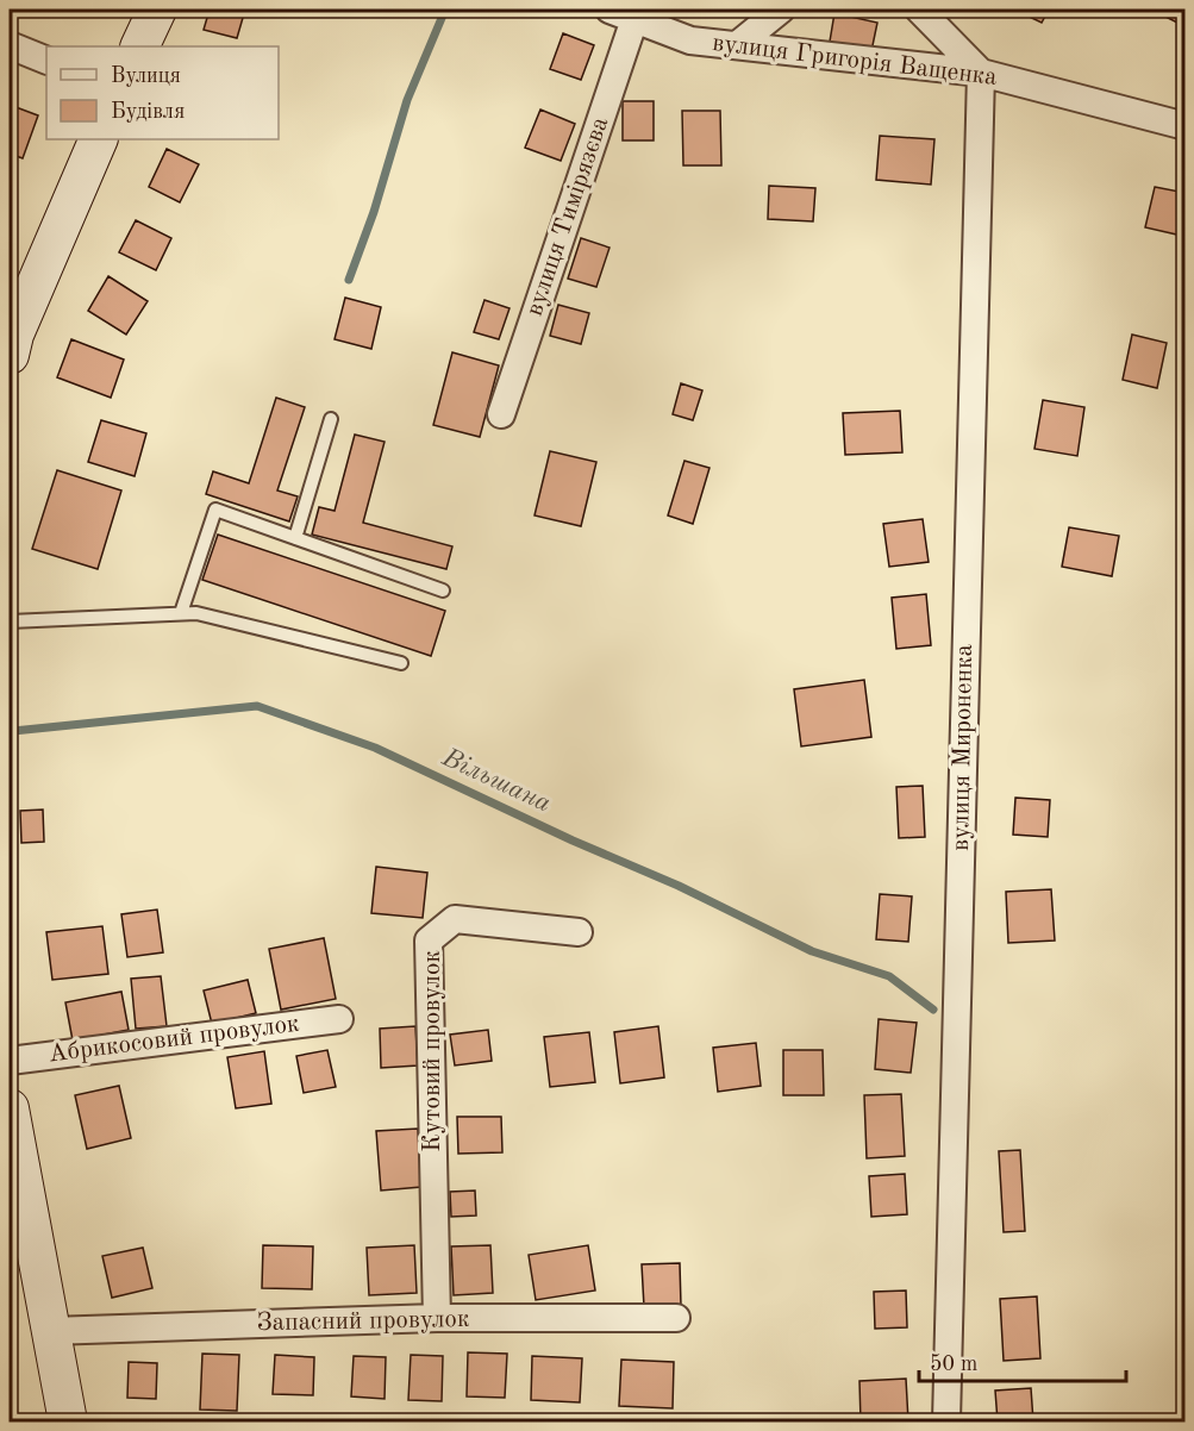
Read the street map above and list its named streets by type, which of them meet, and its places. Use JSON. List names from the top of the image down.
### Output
{
  "streets": {
    "street": [
      "вулиця Григорія Ващенка",
      "вулиця Тимірязєва",
      "вулиця Мироненка",
      "Абрикосовий провулок",
      "Кутовий провулок",
      "Запасний провулок"
    ]
  },
  "crossings": [
    ["вулиця Григорія Ващенка", "вулиця Тимірязєва"],
    ["вулиця Григорія Ващенка", "вулиця Мироненка"],
    ["Кутовий провулок", "Запасний провулок"]
  ],
  "water": ["Вільшана"],
  "legend": ["Вулиця", "Будівля"],
  "scale_bar": "50 m"
}
